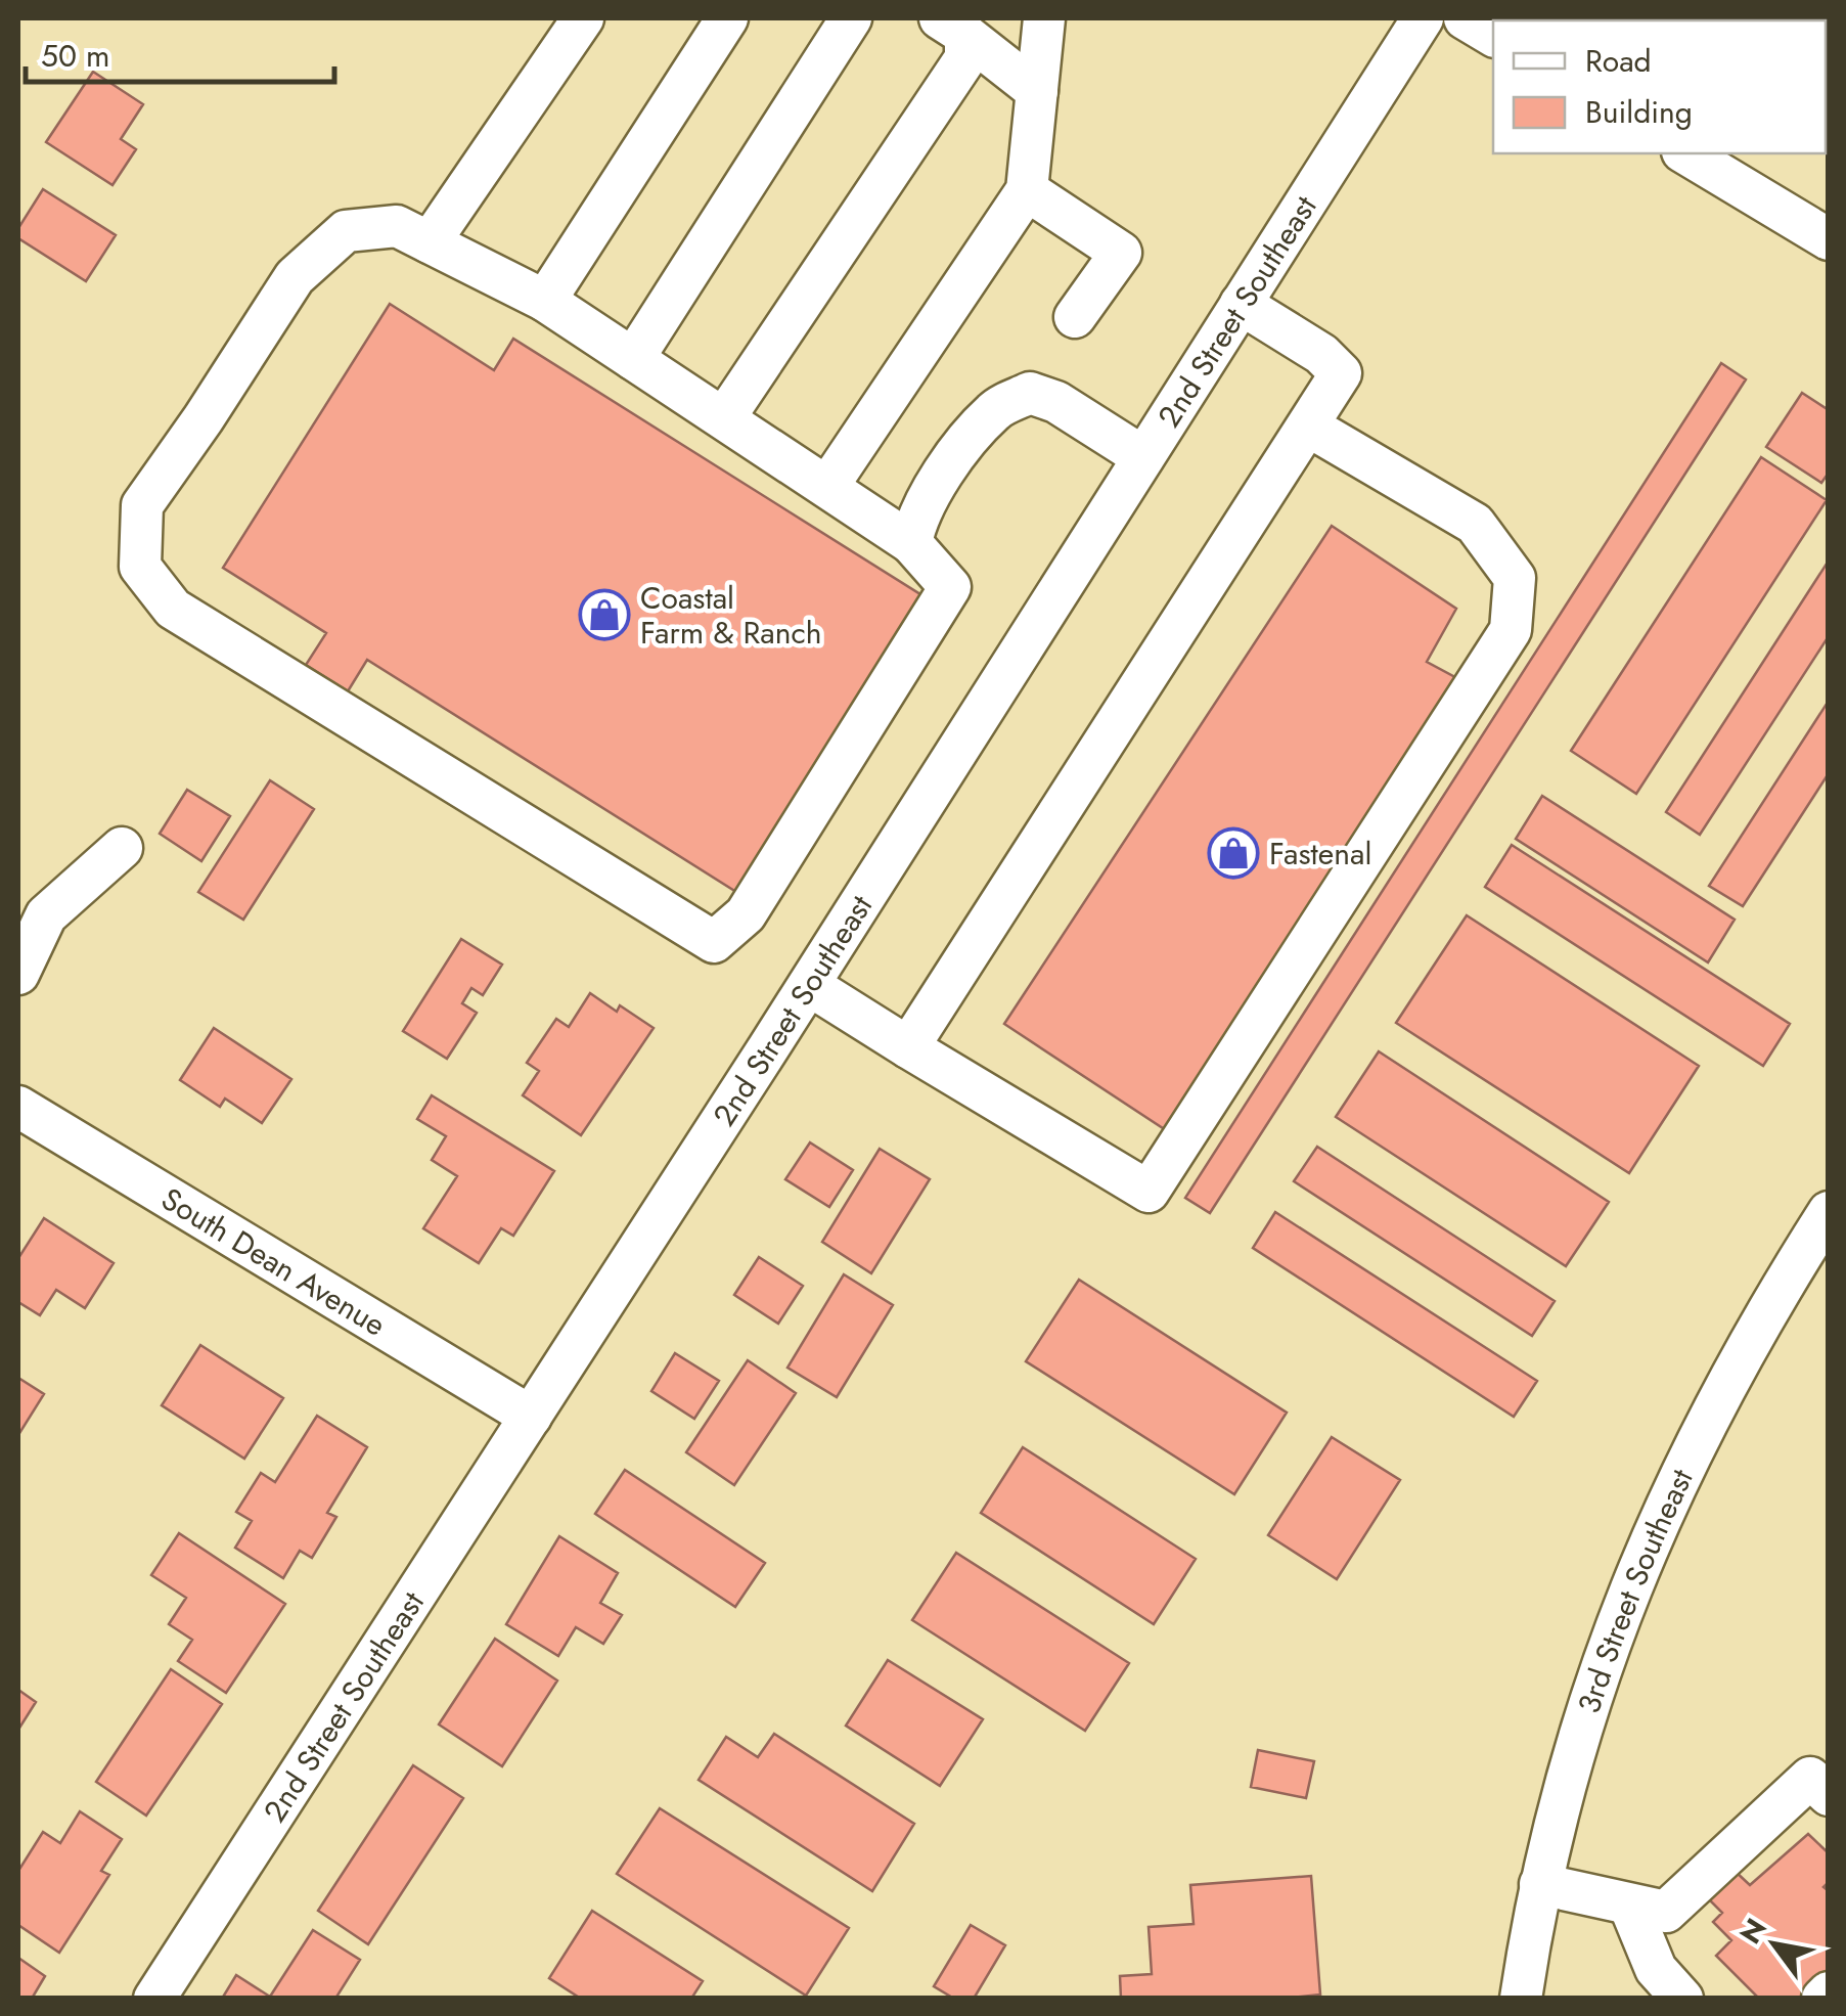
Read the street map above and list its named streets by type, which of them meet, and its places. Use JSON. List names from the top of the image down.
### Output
{
  "streets": {
    "street": ["2nd Street Southeast", "South Dean Avenue", "3rd Street Southeast"]
  },
  "crossings": [
    ["2nd Street Southeast", "South Dean Avenue"]
  ],
  "places": {
    "shop": ["Coastal Farm & Ranch", "Fastenal"]
  },
  "legend": ["Road", "Building"],
  "scale_bar": "50 m",
  "north": "top left"
}
